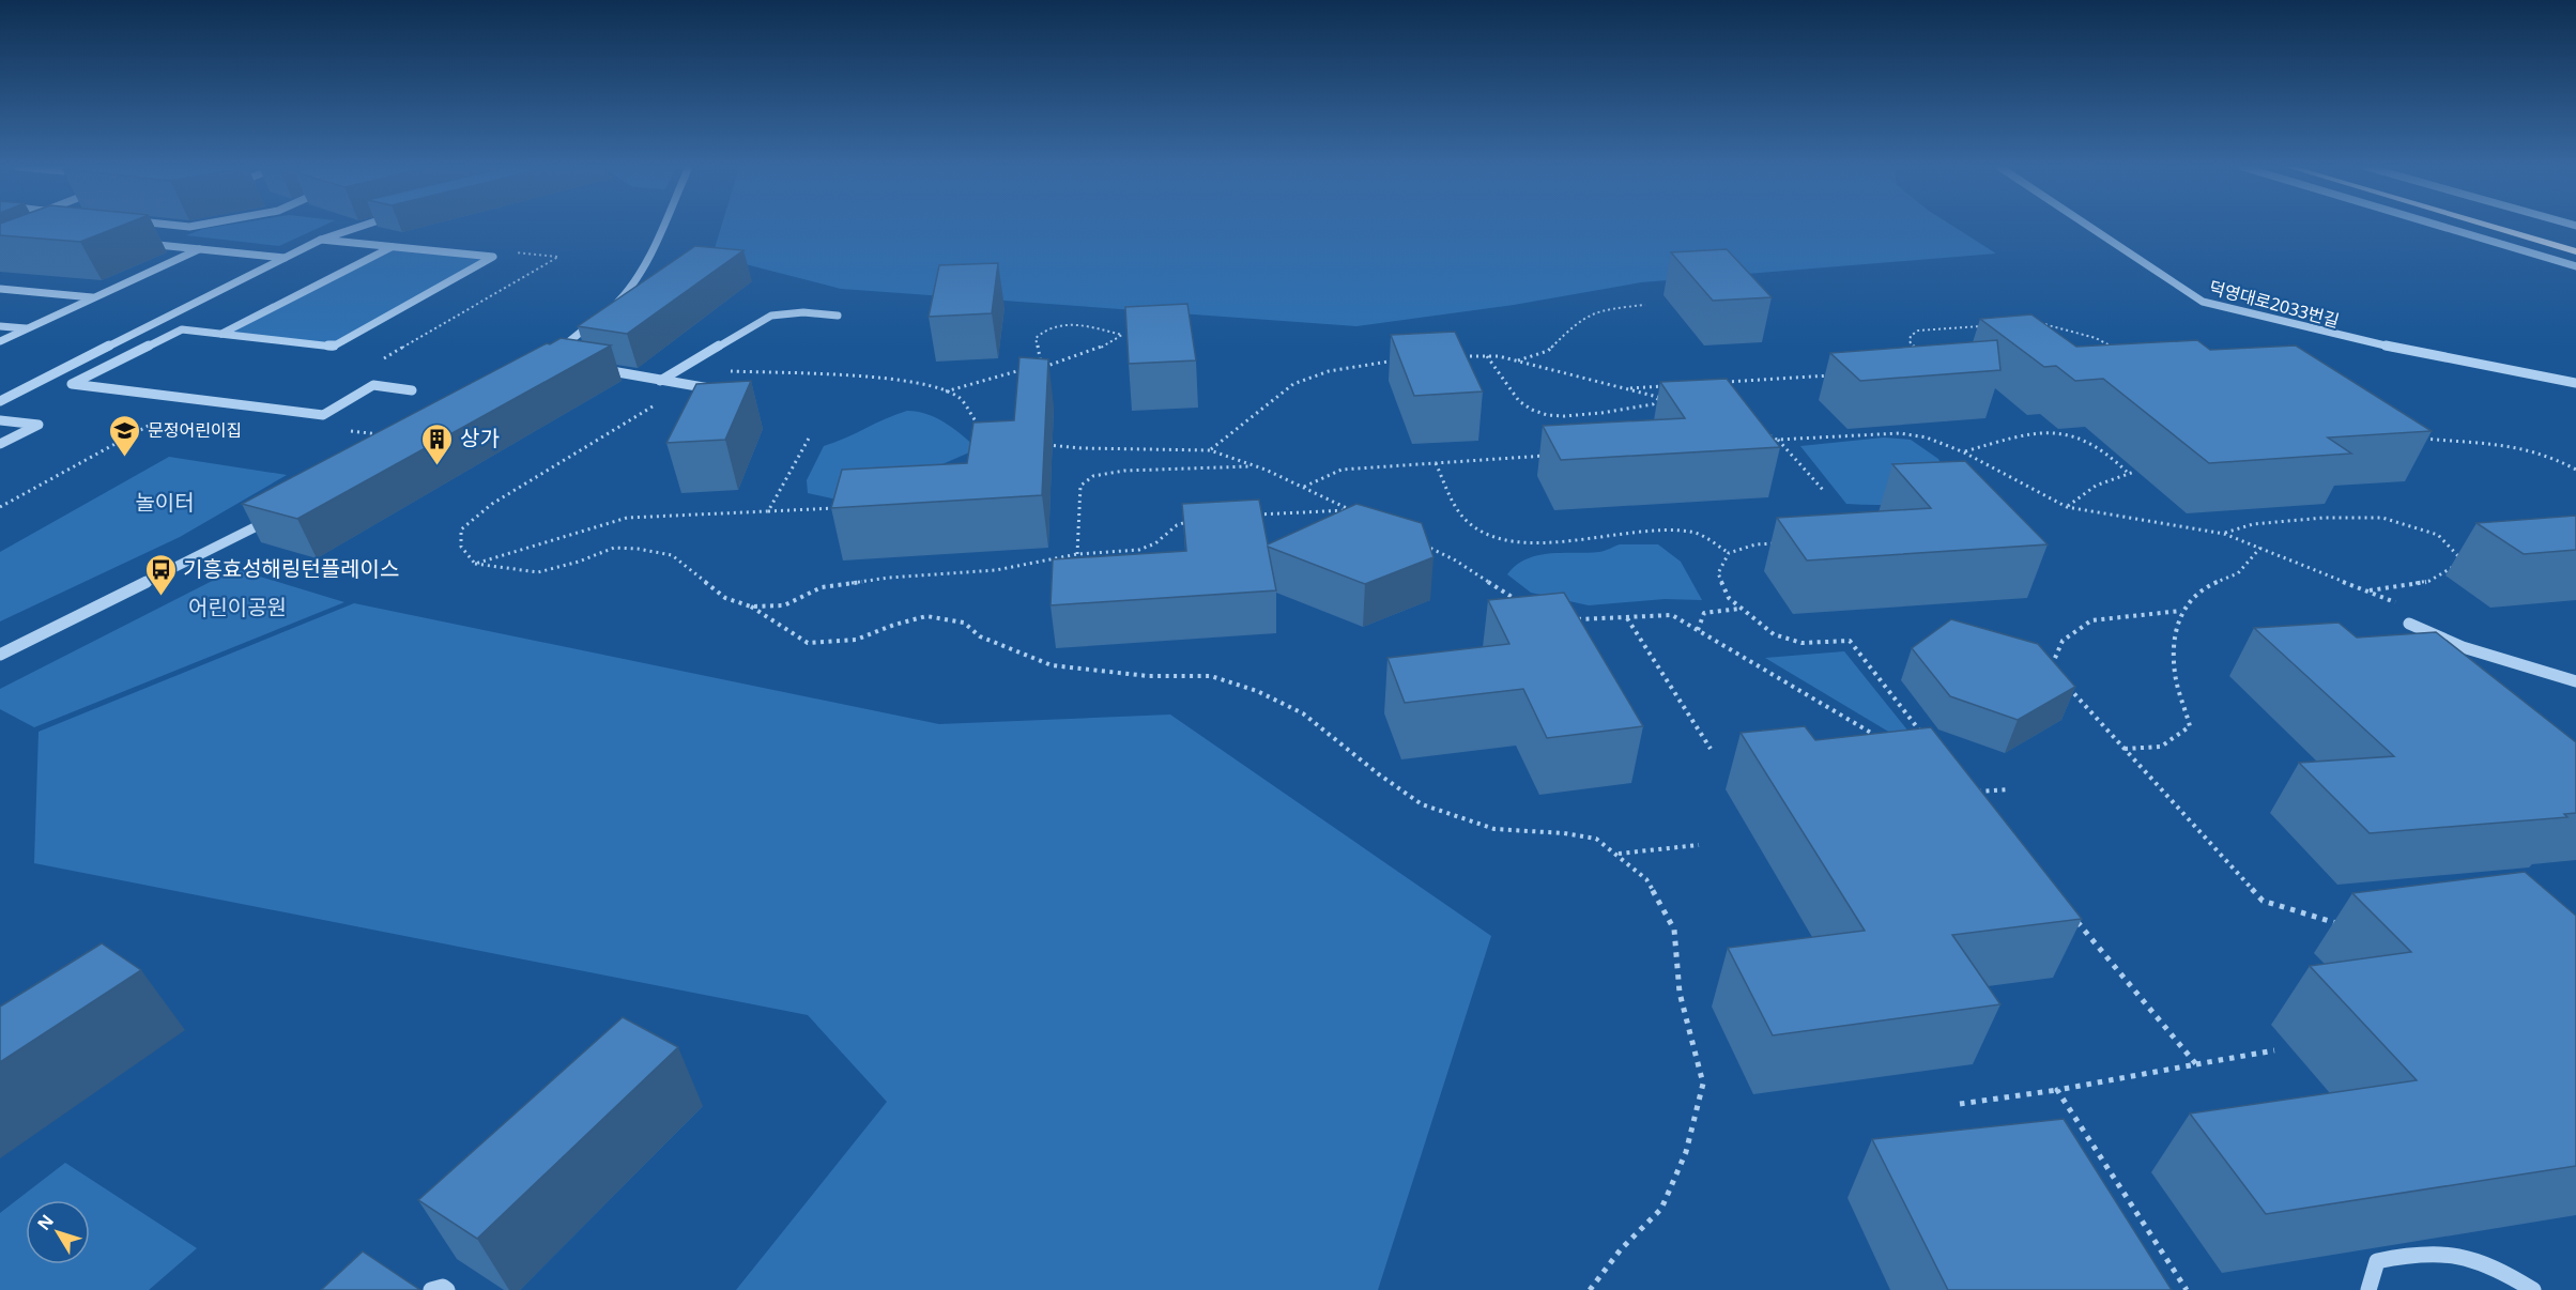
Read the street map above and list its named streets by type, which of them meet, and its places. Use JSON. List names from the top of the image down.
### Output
{
  "streets": {
    "street": ["덕영대로2033번길"]
  },
  "parks": ["놀이터", "어린이공원"],
  "places": {
    "school or university": ["문정어린이집"],
    "building": ["상가"],
    "bus stop": ["기흥효성해링턴플레이스"]
  },
  "north": "top left"
}
